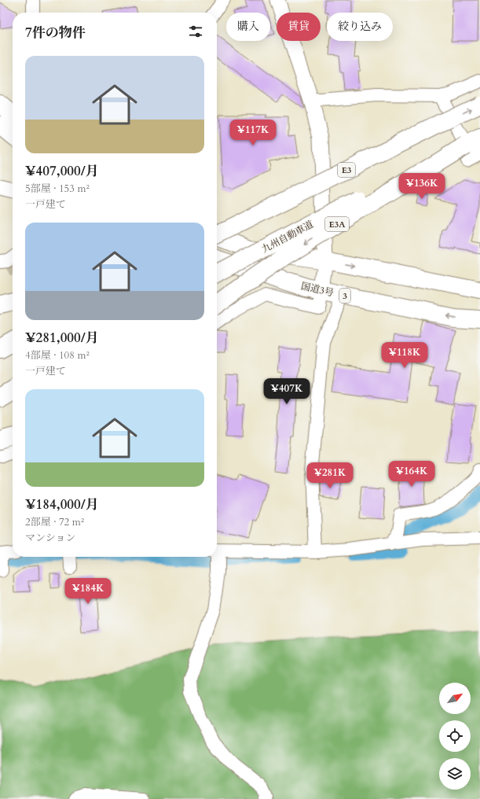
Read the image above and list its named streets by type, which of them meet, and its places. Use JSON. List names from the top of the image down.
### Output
{
  "streets": {
    "highway": [
      "E3",
      "E3A",
      "九州自動車道",
      "国道3号",
      "3"
    ]
  },
  "crossings": [
    ["E3A", "九州自動車道"]
  ],
  "north": "top right",
  "page": {
    "chip": ["購入", "賃貸", "絞り込み"],
    "heading": "7件の物件",
    "list": [
      {
        "name": "¥407,000/月",
        "note": "5部屋 · 153 m² · 一戸建て"
      },
      {
        "name": "¥281,000/月",
        "note": "4部屋 · 108 m² · 一戸建て"
      },
      {
        "name": "¥184,000/月",
        "note": "2部屋 · 72 m² · マンション"
      }
    ],
    "price": [
      "¥117K",
      "¥136K",
      "¥118K",
      "¥407K",
      "¥164K",
      "¥281K",
      "¥184K"
    ]
  }
}
